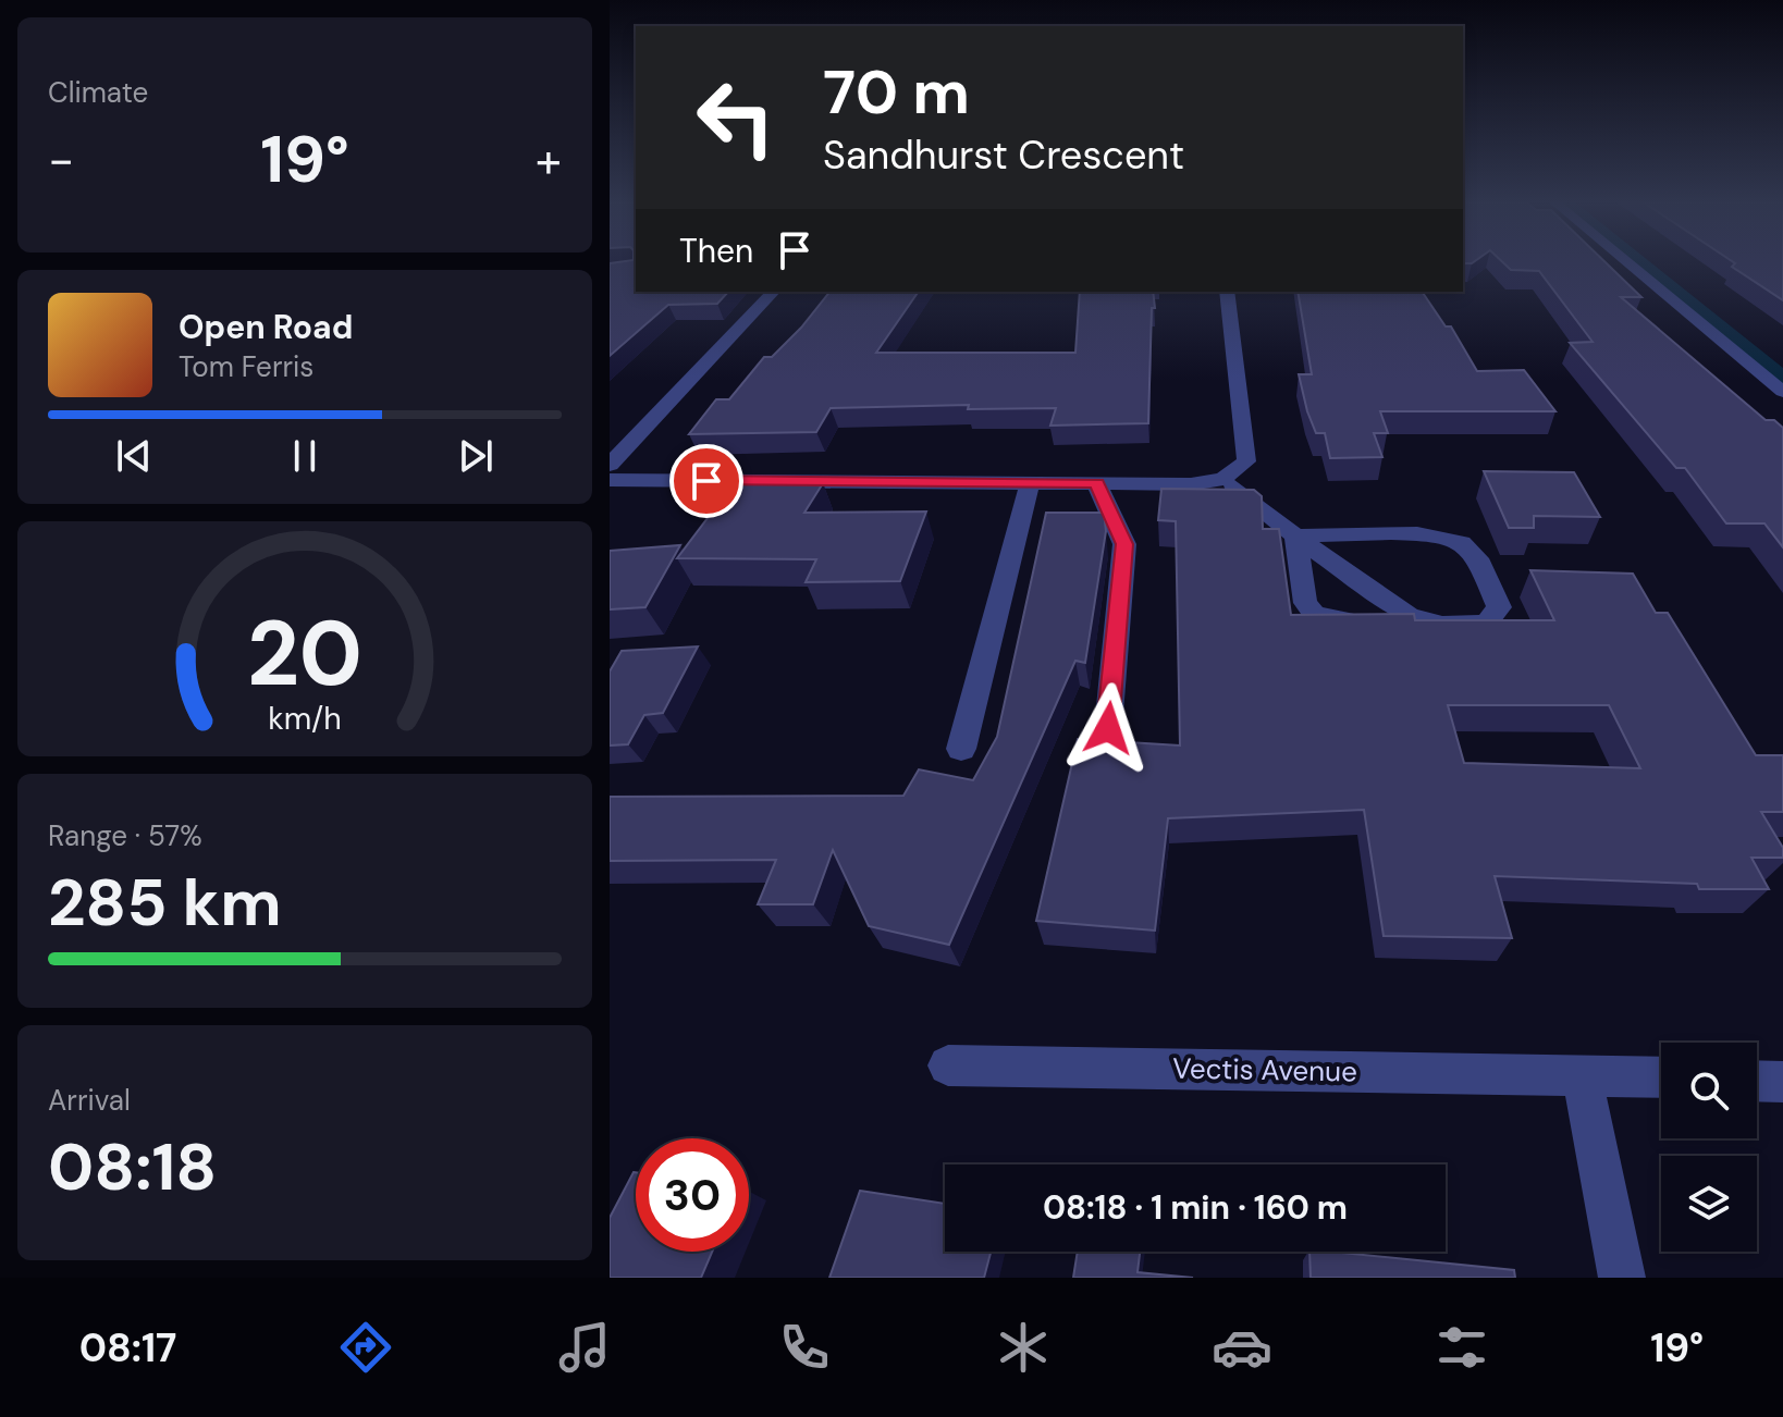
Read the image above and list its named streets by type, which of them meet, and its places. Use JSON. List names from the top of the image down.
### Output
{
  "streets": {
    "street": ["Vectis Avenue"]
  },
  "page": {
    "tile": [
      "Climate",
      ["Range · 57%", "285 km"],
      ["Arrival", "08:18"]
    ],
    "turn": ["70 m", "Sandhurst Crescent"],
    "heat": ["−", "19°", "+"],
    "then": "Then",
    "song": ["Open Road", "Tom Ferris"],
    "limit": "30",
    "trip": "08:18 · 1 min · 160 m",
    "tabs": ["08:17", "19°"],
    "gauge": ["20", "km/h"]
  }
}
